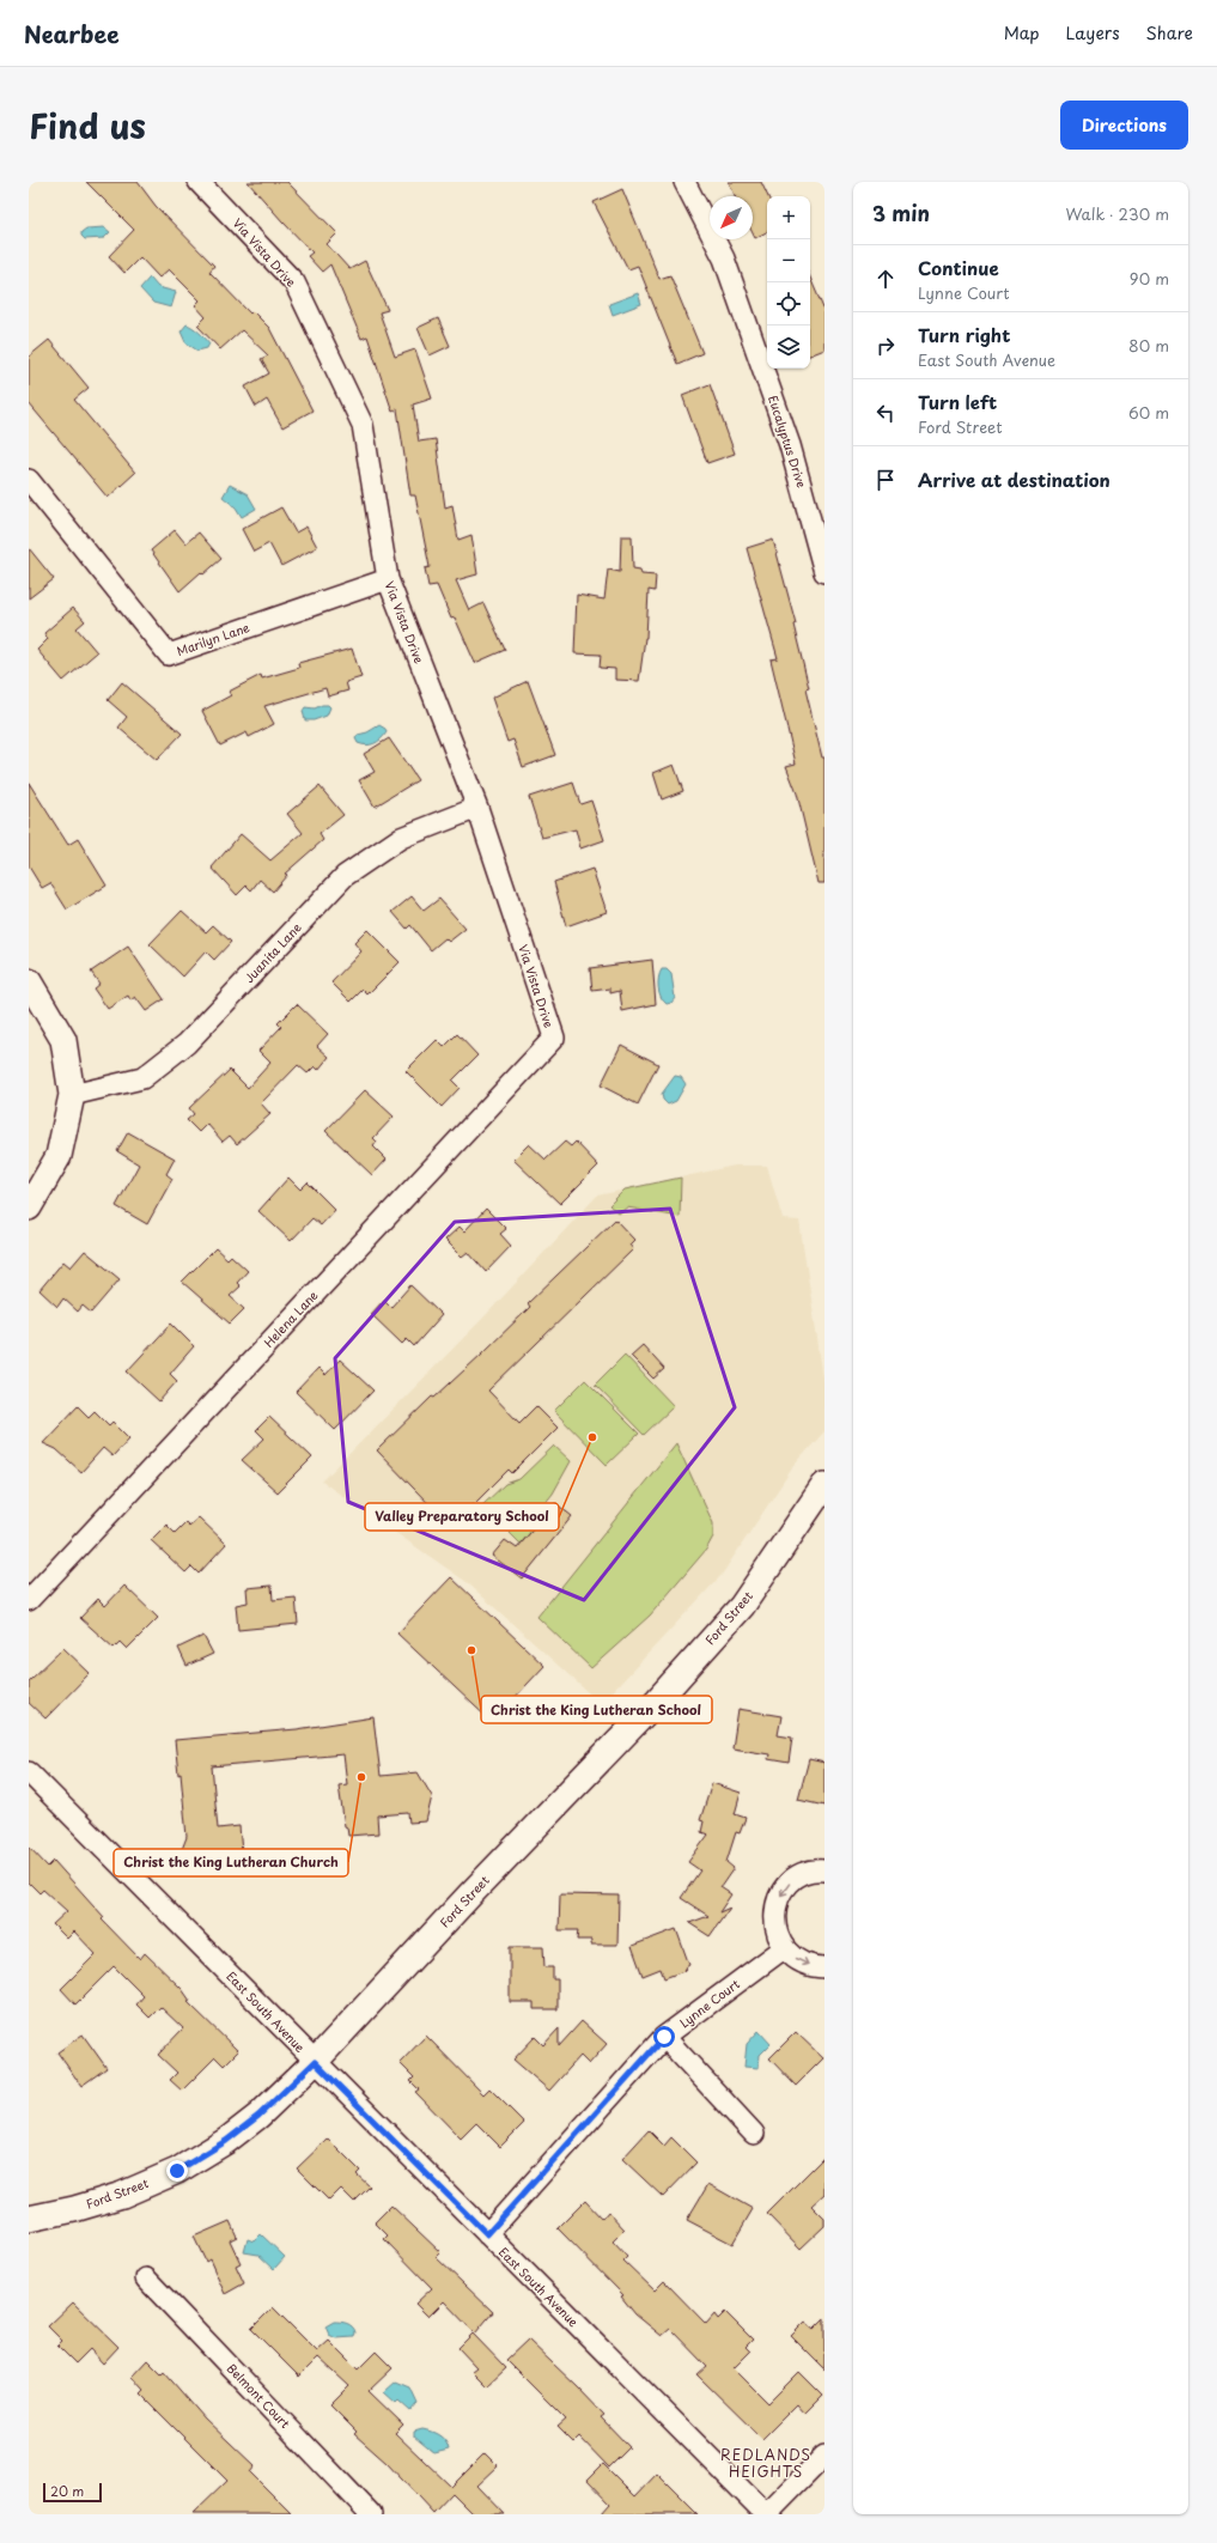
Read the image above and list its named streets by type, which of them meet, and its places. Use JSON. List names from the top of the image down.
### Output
{
  "streets": {
    "street": [
      "Via Vista Drive",
      "Eucalyptus Drive",
      "Marilyn Lane",
      "Juanita Lane",
      "Helena Lane",
      "Ford Street",
      "Lynne Court",
      "East South Avenue",
      "Belmont Court"
    ]
  },
  "crossings": [
    ["Via Vista Drive", "Marilyn Lane"],
    ["Via Vista Drive", "Juanita Lane"],
    ["Via Vista Drive", "Helena Lane"],
    ["Ford Street", "East South Avenue"],
    ["Lynne Court", "East South Avenue"]
  ],
  "districts": ["REDLANDS HEIGHTS"],
  "places": ["Valley Preparatory School", "Christ the King Lutheran School", "Christ the King Lutheran Church"],
  "scale_bar": "20 m",
  "north": "bottom left",
  "page": {
    "header": "Nearbee",
    "nav": ["Map", "Layers", "Share"],
    "title": "Find us",
    "buttons": "Directions",
    "heading": ["3 min", "Walk · 230 m"],
    "map_buttons": ["+", "−"],
    "list": [
      ["Continue", "Lynne Court", "90 m"],
      ["Turn right", "East South Avenue", "80 m"],
      ["Turn left", "Ford Street", "60 m"],
      "Arrive at destination"
    ],
    "scale": "20 m"
  }
}
